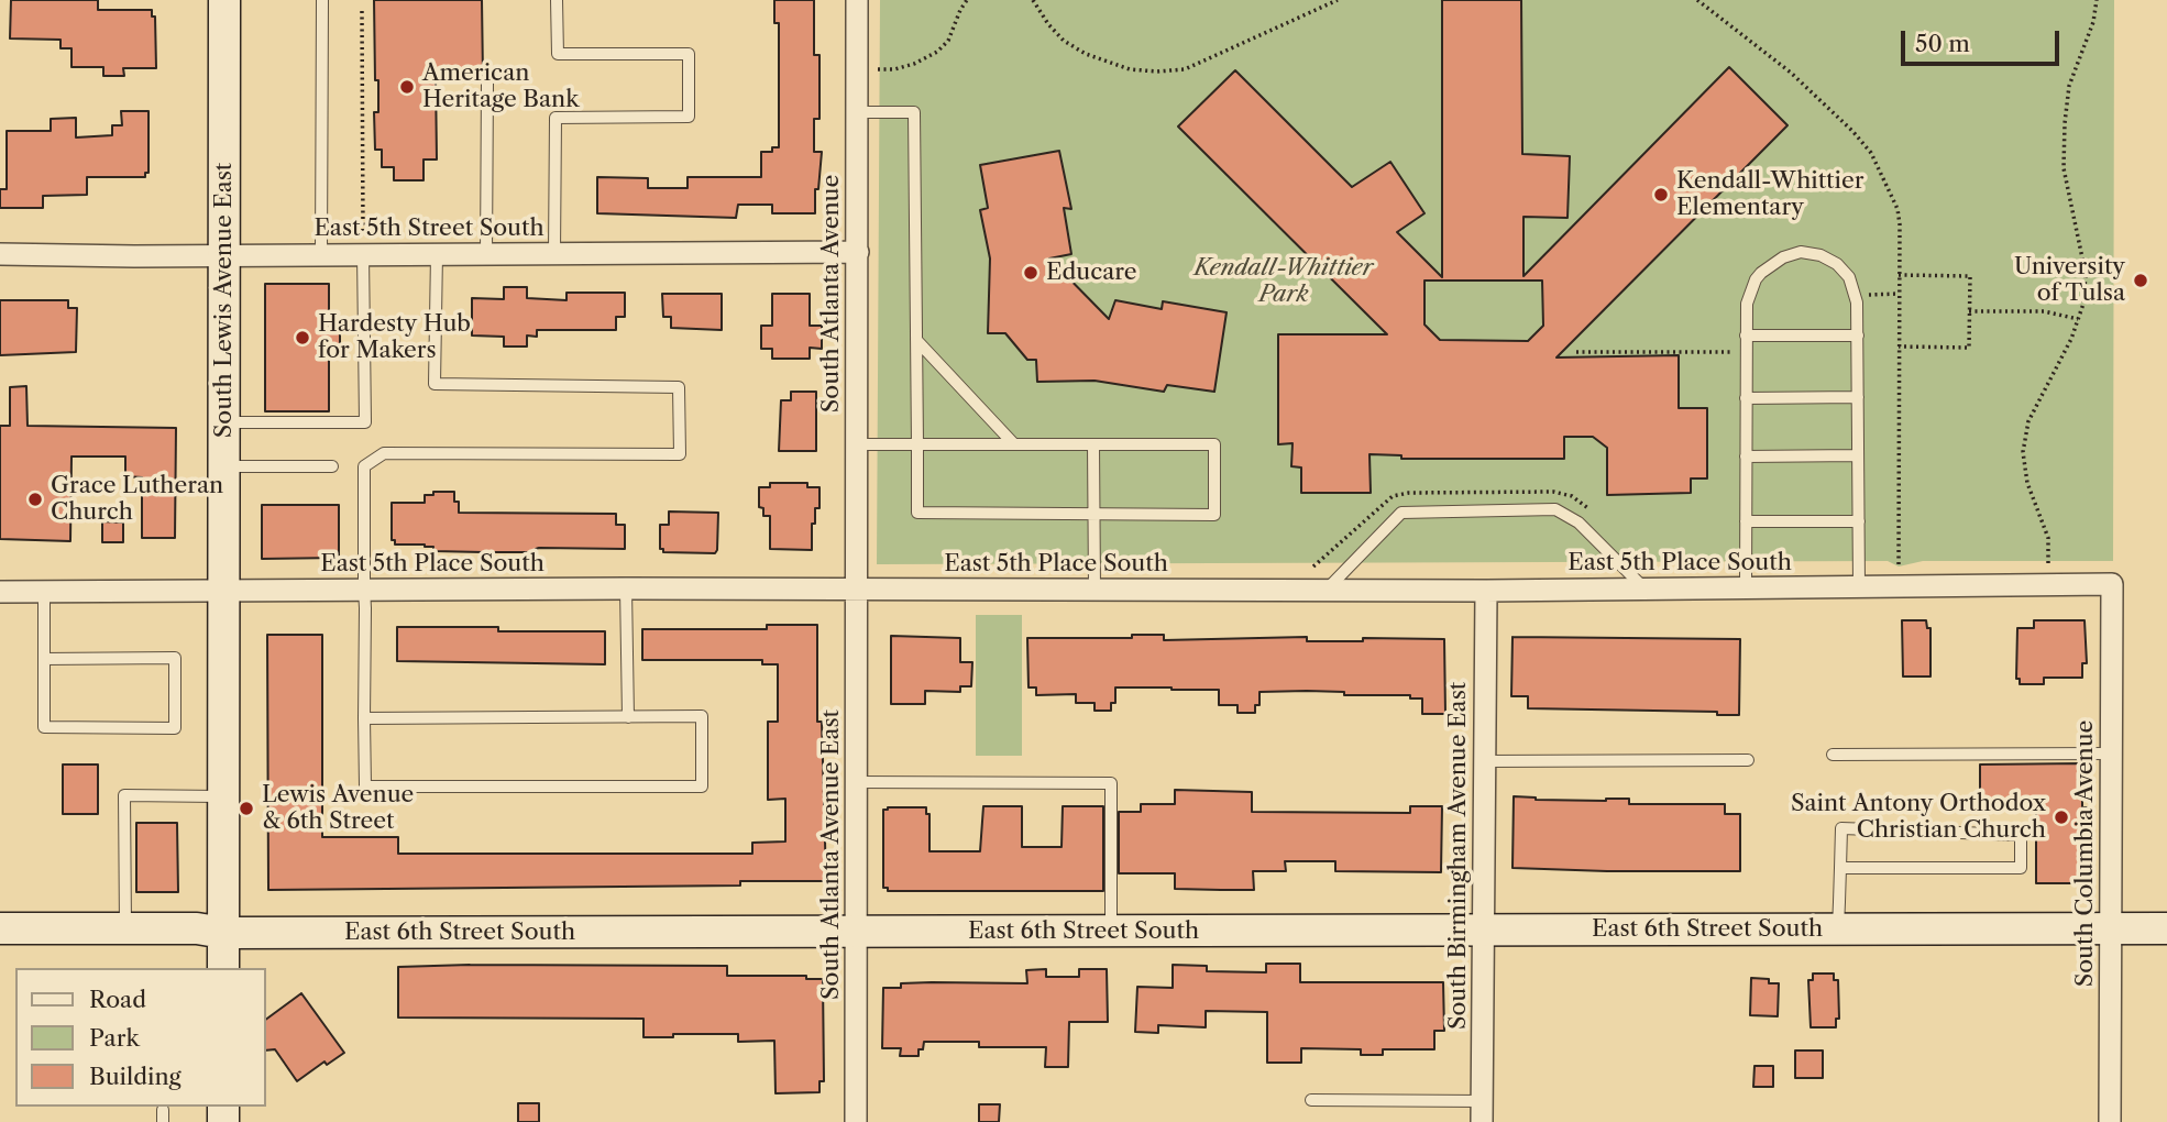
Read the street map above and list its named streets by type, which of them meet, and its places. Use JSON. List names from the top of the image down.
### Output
{
  "streets": {
    "street": [
      "East 5th Street South",
      "South Atlanta Avenue",
      "South Lewis Avenue East",
      "East 5th Place South",
      "South Columbia Avenue",
      "South Atlanta Avenue East",
      "South Birmingham Avenue East",
      "East 6th Street South"
    ]
  },
  "crossings": [
    ["East 5th Street South", "South Atlanta Avenue"],
    ["East 5th Street South", "South Lewis Avenue East"],
    ["South Atlanta Avenue", "East 5th Place South"],
    ["South Atlanta Avenue", "South Atlanta Avenue East"],
    ["South Lewis Avenue East", "East 5th Place South"],
    ["South Lewis Avenue East", "East 6th Street South"],
    ["East 5th Place South", "South Columbia Avenue"],
    ["East 5th Place South", "South Atlanta Avenue East"],
    ["East 5th Place South", "South Birmingham Avenue East"],
    ["South Columbia Avenue", "East 6th Street South"],
    ["South Atlanta Avenue East", "East 6th Street South"],
    ["South Birmingham Avenue East", "East 6th Street South"]
  ],
  "parks": ["Kendall-Whittier Park"],
  "places": [
    "American Heritage Bank",
    "Kendall-Whittier Elementary",
    "Educare",
    "University of Tulsa",
    "Hardesty Hub for Makers",
    "Grace Lutheran Church",
    "Lewis Avenue & 6th Street",
    "Saint Antony Orthodox Christian Church"
  ],
  "legend": ["Road", "Park", "Building"],
  "scale_bar": "50 m"
}
